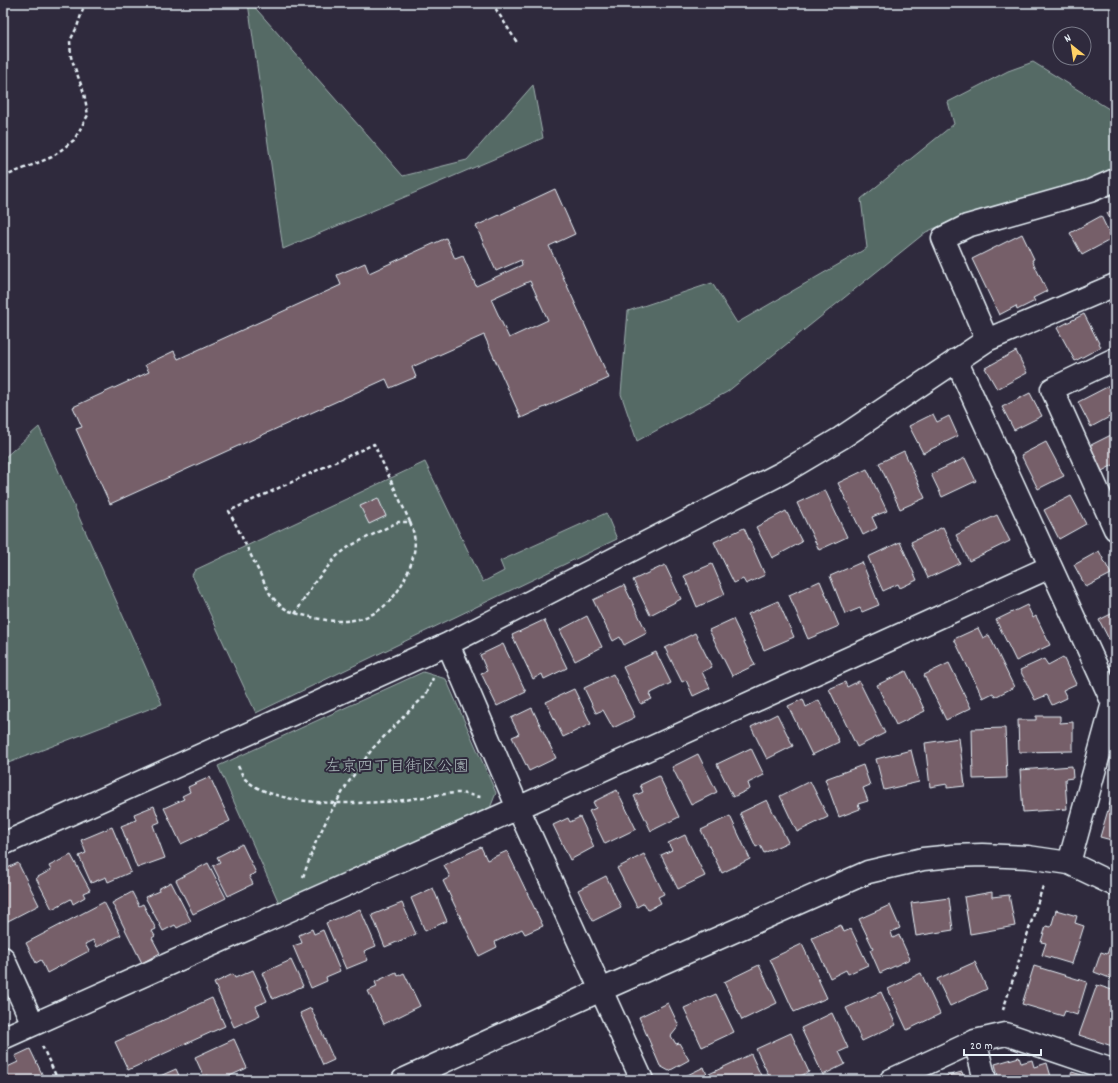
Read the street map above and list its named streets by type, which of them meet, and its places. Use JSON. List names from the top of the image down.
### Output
{
  "parks": ["左京四丁目街区公園"],
  "scale_bar": "20 m",
  "north": "top left"
}
